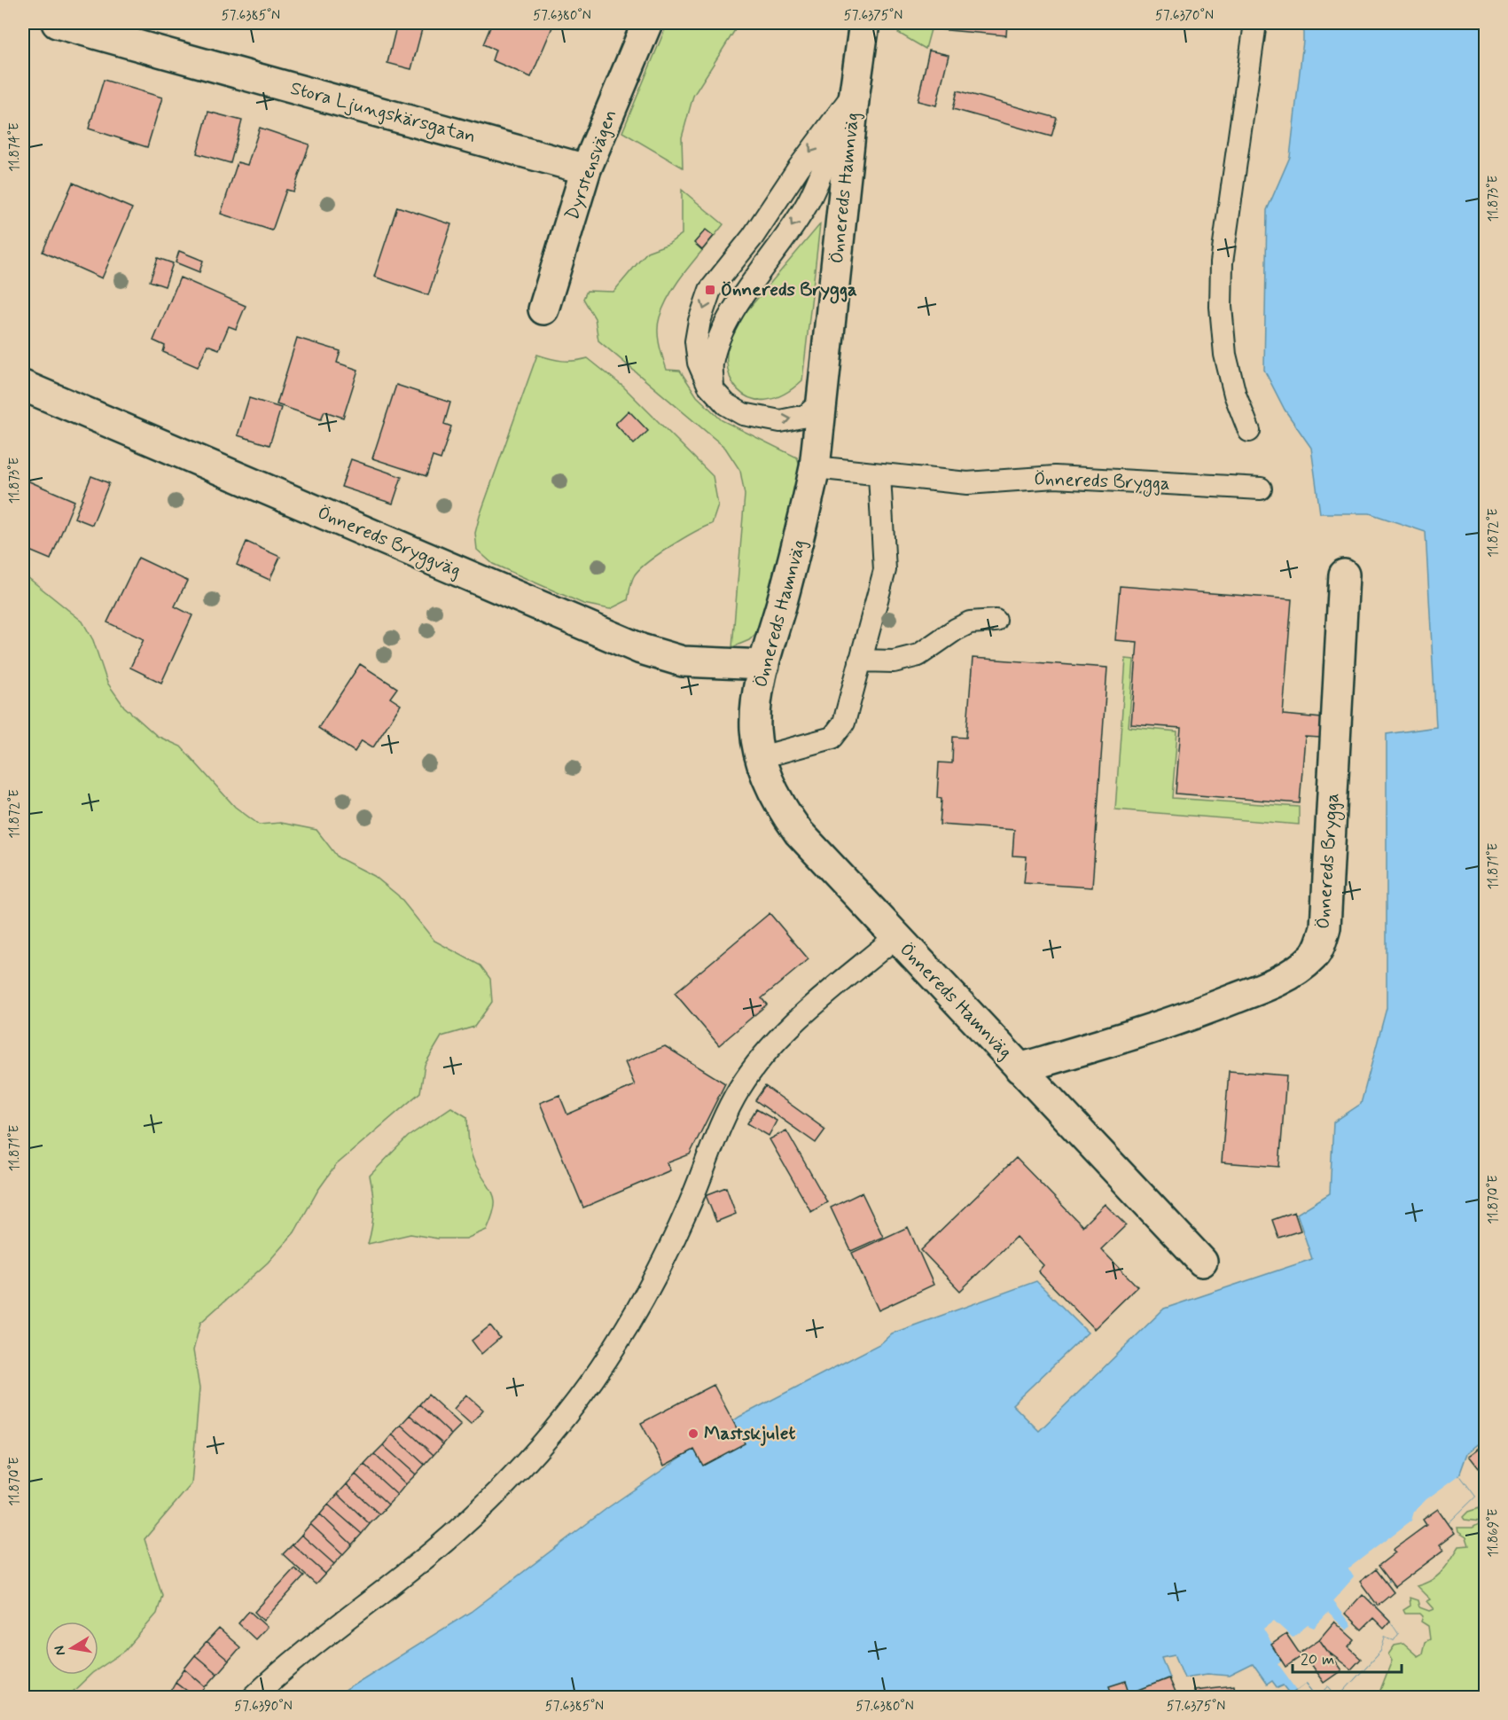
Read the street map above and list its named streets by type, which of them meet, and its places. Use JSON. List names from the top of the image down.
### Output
{
  "streets": {
    "street": [
      "Stora Ljungskärsgatan",
      "Dyrstensvägen",
      "Önnereds Hamnväg",
      "Önnereds Brygga",
      "Önnereds Bryggväg"
    ]
  },
  "crossings": [
    ["Stora Ljungskärsgatan", "Dyrstensvägen"],
    ["Önnereds Hamnväg", "Önnereds Brygga"],
    ["Önnereds Hamnväg", "Önnereds Bryggväg"]
  ],
  "places": {
    "transit": ["Önnereds Brygga"],
    "other": ["Mastskjulet"]
  },
  "scale_bar": "20 m",
  "north": "left",
  "coordinates": [
    "57.6385°N",
    "57.6380°N",
    "57.6375°N",
    "57.6370°N",
    "11.874°E",
    "11.873°E",
    "11.872°E",
    "11.871°E",
    "11.870°E",
    "11.869°E",
    "57.6390°N"
  ]
}
